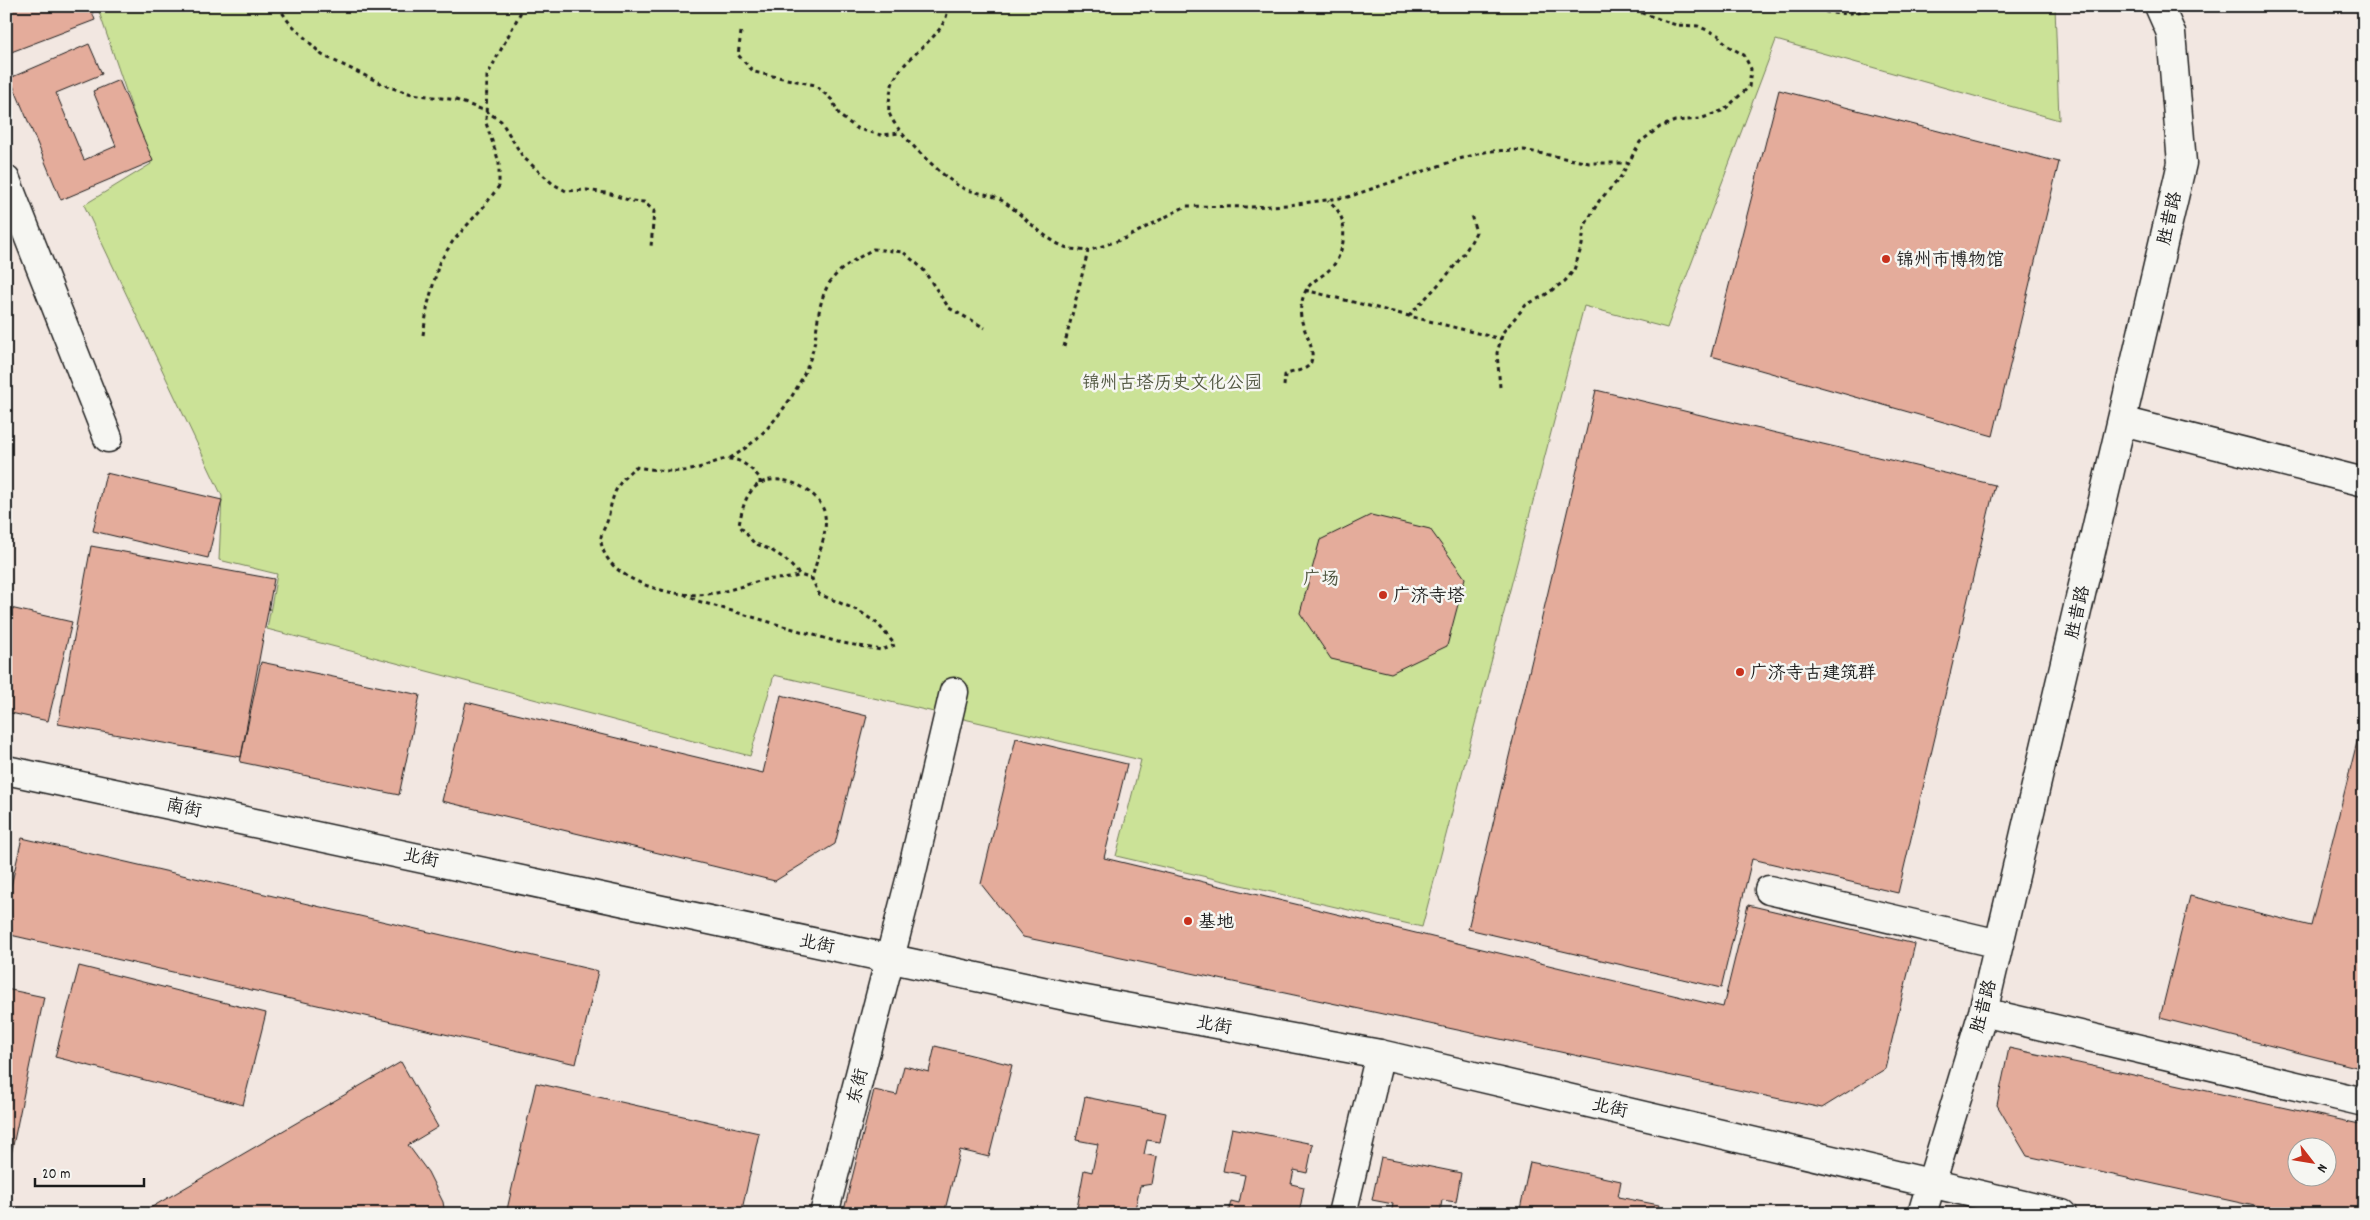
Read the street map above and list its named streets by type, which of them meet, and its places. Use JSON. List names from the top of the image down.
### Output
{
  "streets": {
    "street": [
      "胜昔路",
      "南街",
      "北街",
      "东街"
    ]
  },
  "crossings": [
    ["胜昔路", "北街"],
    ["南街", "北街"],
    ["北街", "东街"]
  ],
  "parks": ["锦州古塔历史文化公园", "广场"],
  "places": [
    "锦州市博物馆",
    "广济寺塔",
    "广济寺古建筑群",
    "基地"
  ],
  "scale_bar": "20 m",
  "north": "bottom right"
}
